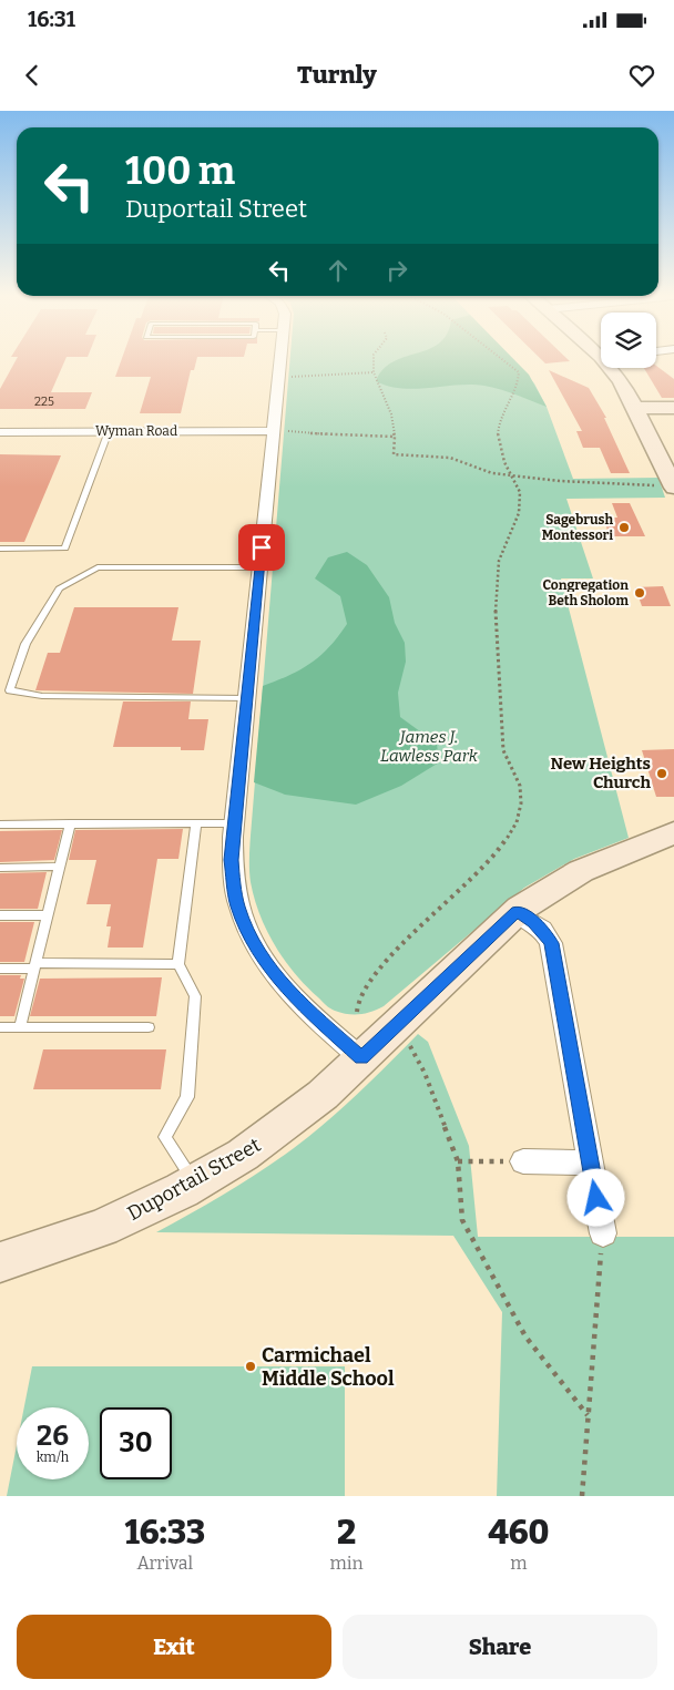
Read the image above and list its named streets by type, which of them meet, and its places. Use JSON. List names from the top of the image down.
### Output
{
  "streets": {
    "street": ["Wyman Road", "Duportail Street"]
  },
  "parks": ["James J. Lawless Park"],
  "places": [
    "Sagebrush Montessori",
    "Congregation Beth Sholom",
    "New Heights Church",
    "Carmichael Middle School"
  ],
  "house_numbers": ["225"],
  "page": {
    "status": "16:31",
    "header": "Turnly",
    "turn": ["100 m", "Duportail Street"],
    "speed": "26 km/h",
    "limit": "30",
    "eta": [
      "16:33",
      "Arrival",
      "2",
      "min",
      "460",
      "m"
    ],
    "buttons": ["Exit", "Share"]
  }
}
